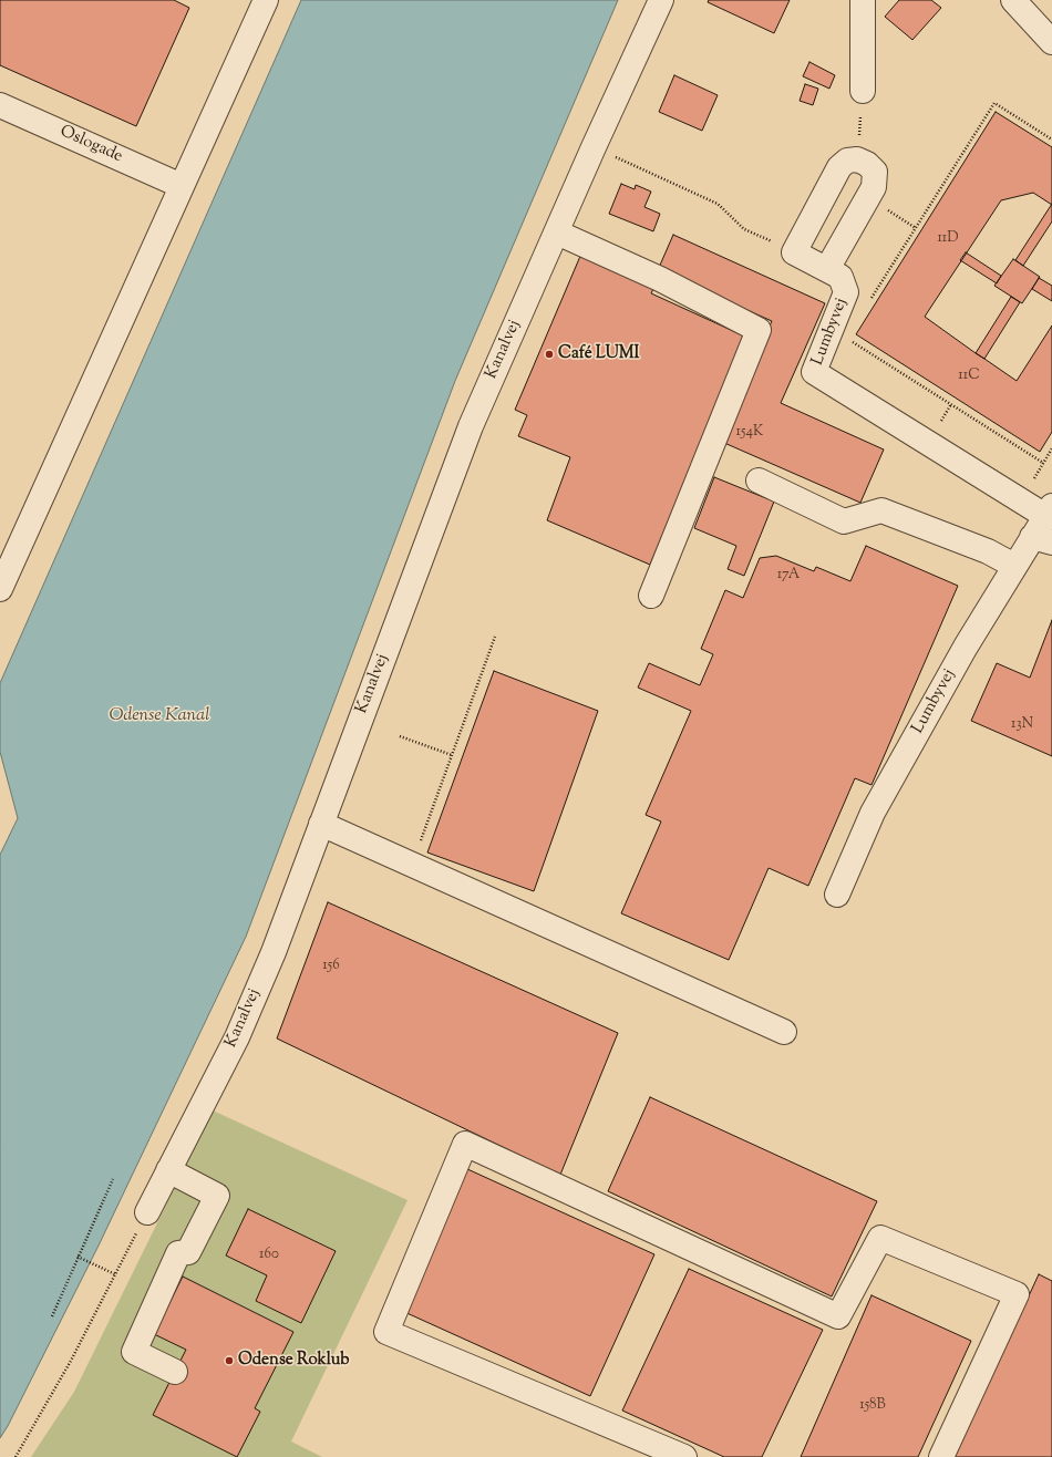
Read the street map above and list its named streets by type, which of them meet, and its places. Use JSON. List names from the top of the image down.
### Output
{
  "streets": {
    "street": ["Oslogade", "Lumbyvej", "Kanalvej"]
  },
  "water": ["Odense Kanal"],
  "places": ["Café LUMI", "Odense Roklub"],
  "house_numbers": [
    "11D",
    "11C",
    "154K",
    "17A",
    "13N",
    "156",
    "160",
    "158B"
  ]
}
